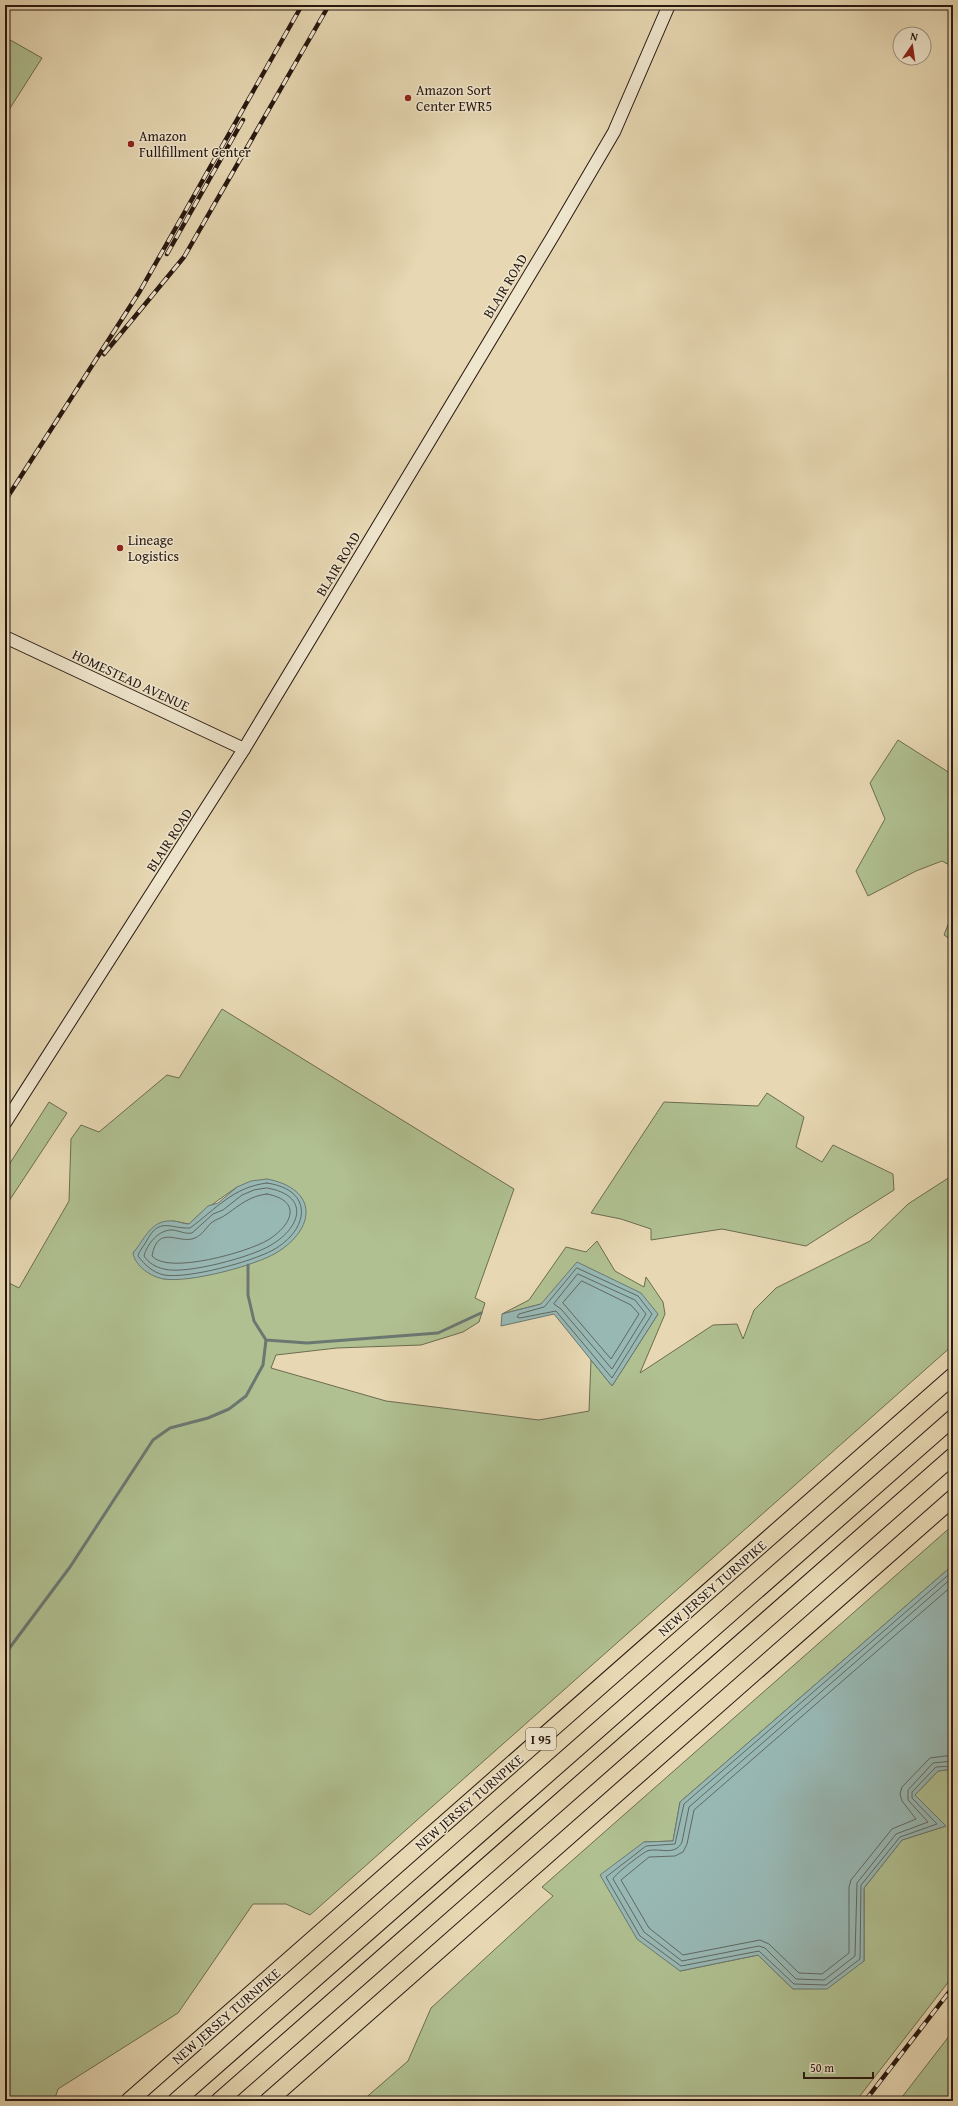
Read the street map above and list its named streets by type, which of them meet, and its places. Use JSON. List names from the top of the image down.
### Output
{
  "streets": {
    "highway": ["NEW JERSEY TURNPIKE", "I 95"],
    "street": ["BLAIR ROAD", "HOMESTEAD AVENUE"]
  },
  "crossings": [
    ["BLAIR ROAD", "HOMESTEAD AVENUE"]
  ],
  "places": ["Amazon Sort Center EWR5", "Amazon Fullfillment Center", "Lineage Logistics"],
  "scale_bar": "50 m",
  "north": "top"
}
